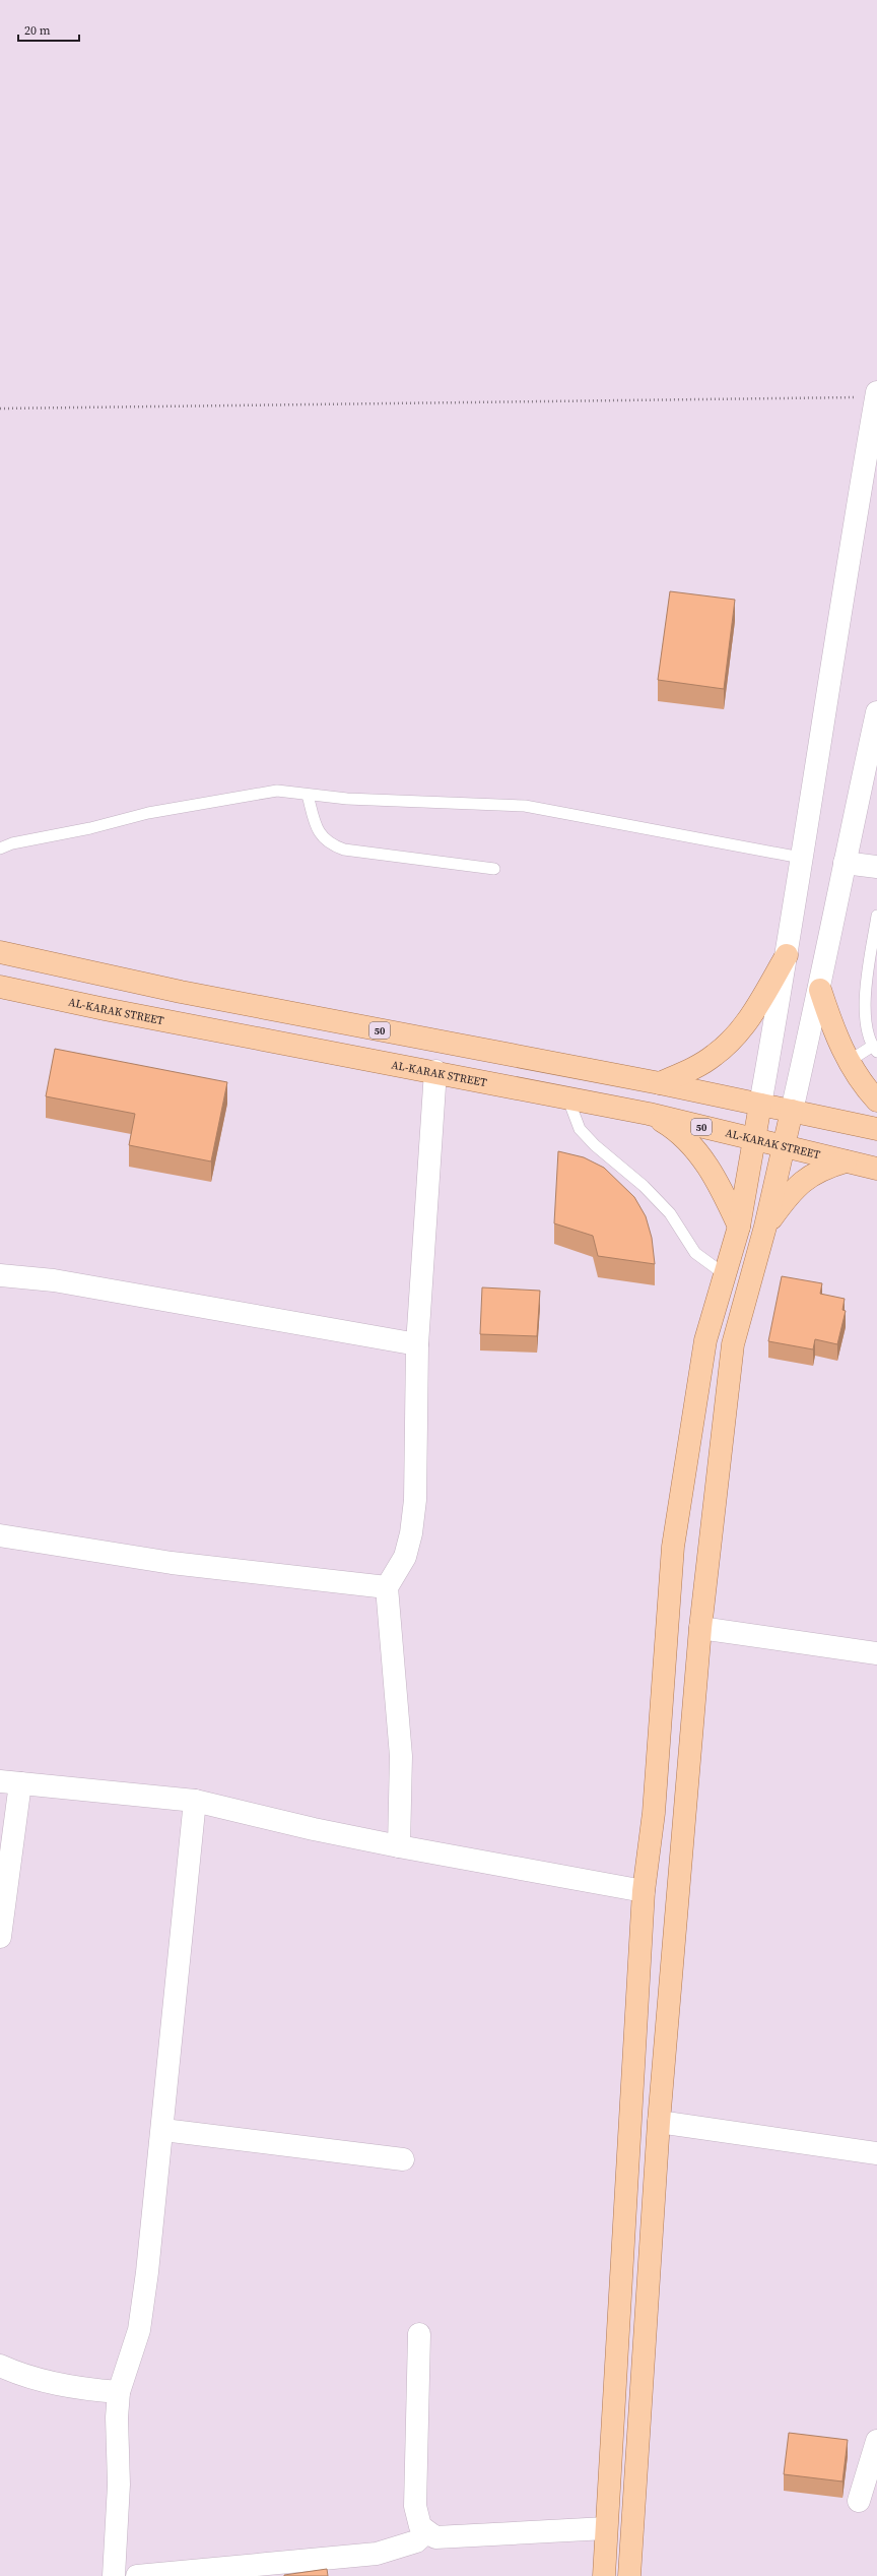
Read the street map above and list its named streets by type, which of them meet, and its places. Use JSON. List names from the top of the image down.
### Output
{
  "streets": {
    "main road": ["AL-KARAK STREET", "50"]
  },
  "scale_bar": "20 m"
}
